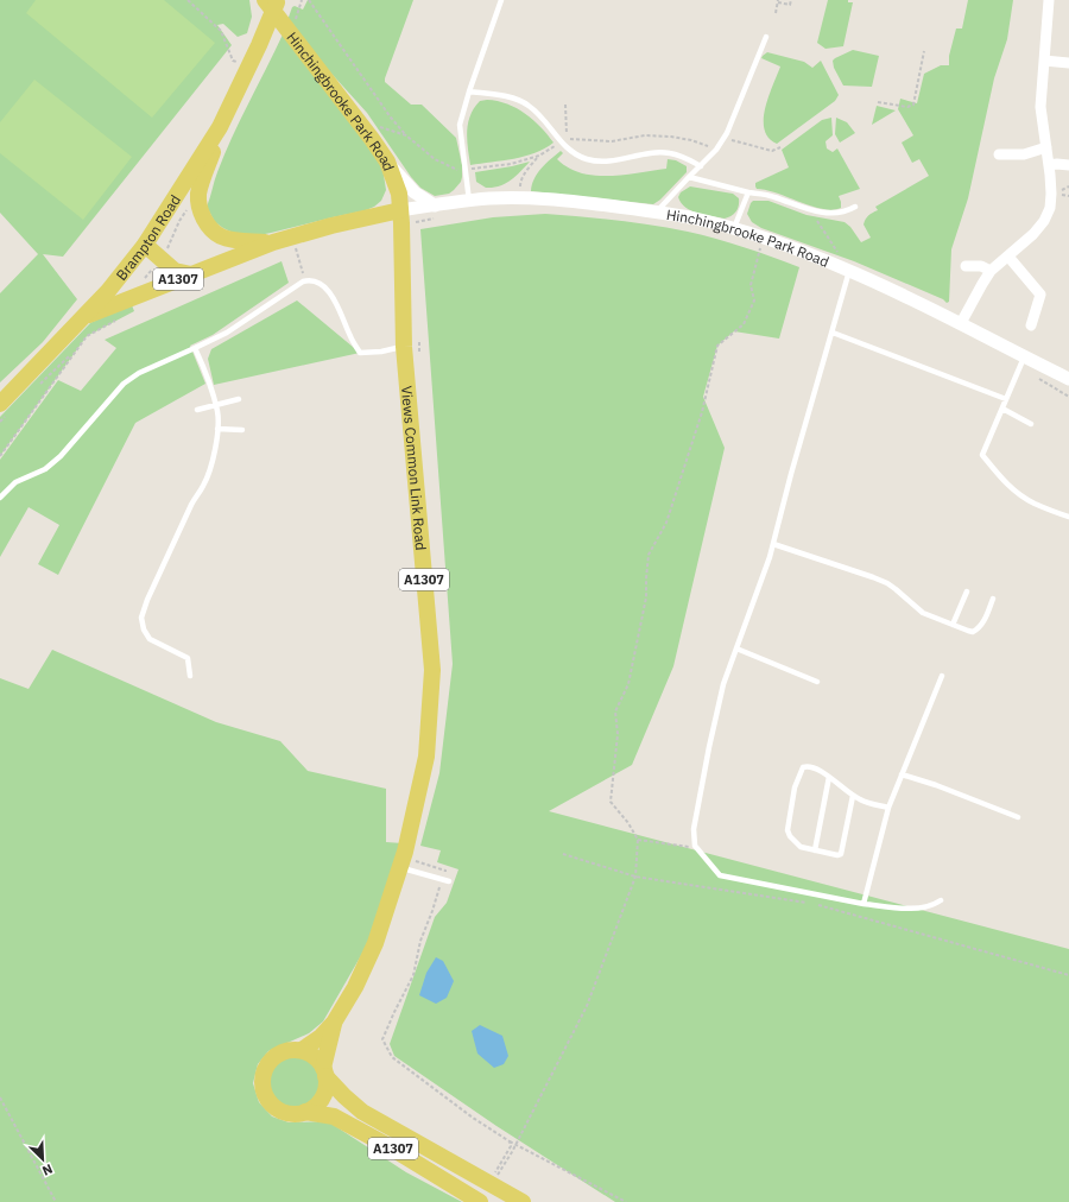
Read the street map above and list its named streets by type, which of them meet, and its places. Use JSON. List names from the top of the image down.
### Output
{
  "streets": {
    "main road": [
      "Hinchingbrooke Park Road",
      "Brampton Road",
      "A1307",
      "Views Common Link Road"
    ]
  },
  "crossings": [
    ["Hinchingbrooke Park Road", "A1307"],
    ["Hinchingbrooke Park Road", "Views Common Link Road"],
    ["Brampton Road", "A1307"],
    ["A1307", "Views Common Link Road"]
  ],
  "north": "bottom right"
}
